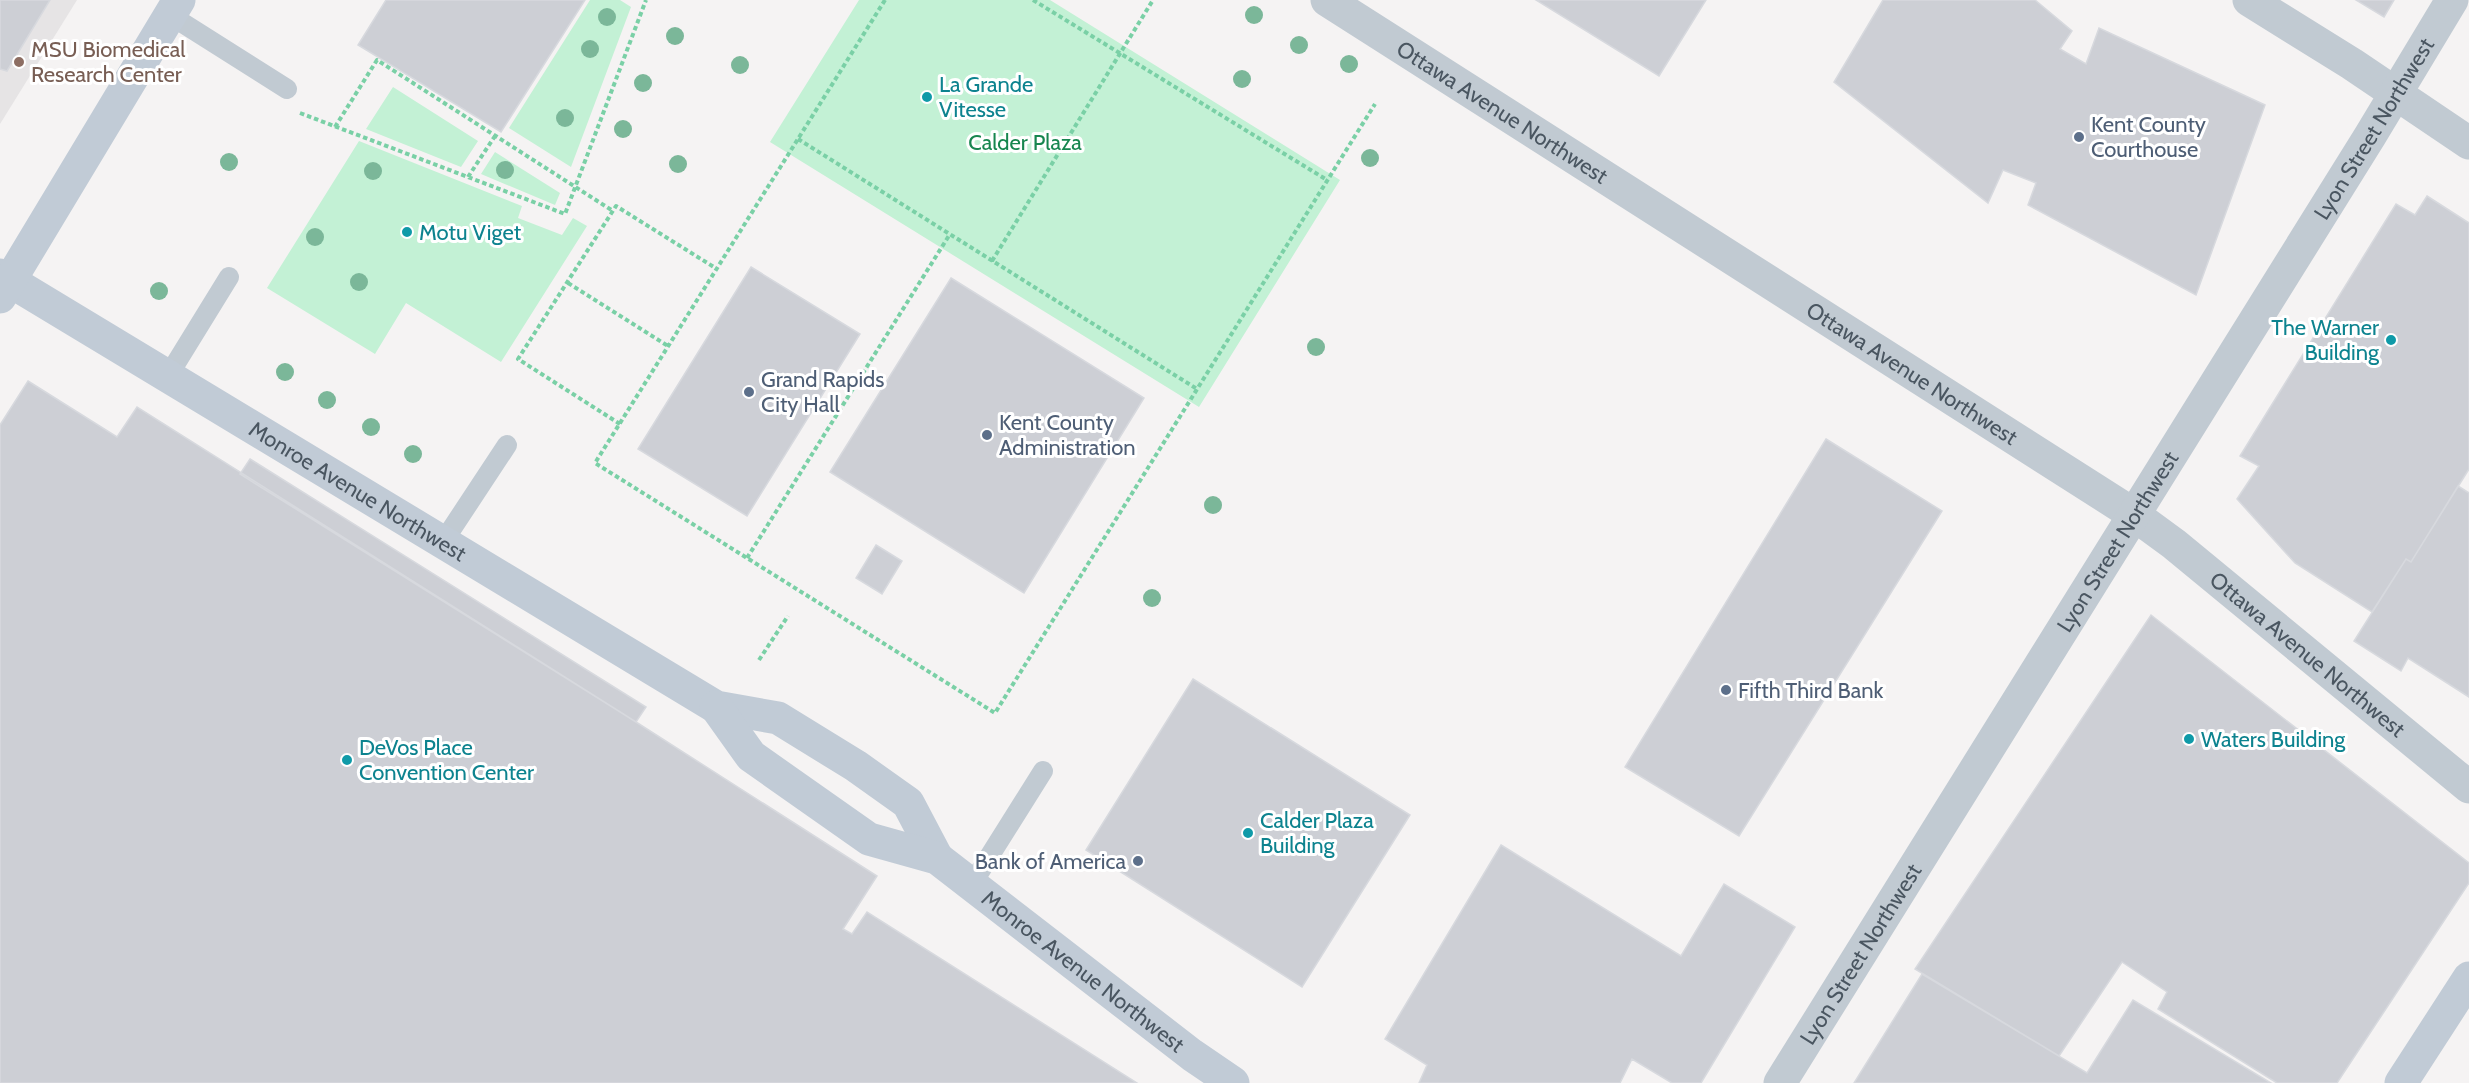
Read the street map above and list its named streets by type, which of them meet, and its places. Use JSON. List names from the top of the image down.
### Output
{
  "streets": {
    "main road": ["Monroe Avenue Northwest"],
    "street": ["Ottawa Avenue Northwest", "Lyon Street Northwest"]
  },
  "crossings": [
    ["Ottawa Avenue Northwest", "Lyon Street Northwest"]
  ],
  "parks": ["Calder Plaza"],
  "places": [
    "MSU Biomedical Research Center",
    "La Grande Vitesse",
    "Kent County Courthouse",
    "Motu Viget",
    "The Warner Building",
    "Grand Rapids City Hall",
    "Kent County Administration",
    "Fifth Third Bank",
    "Waters Building",
    "DeVos Place Convention Center",
    "Calder Plaza Building",
    "Bank of America"
  ]
}
